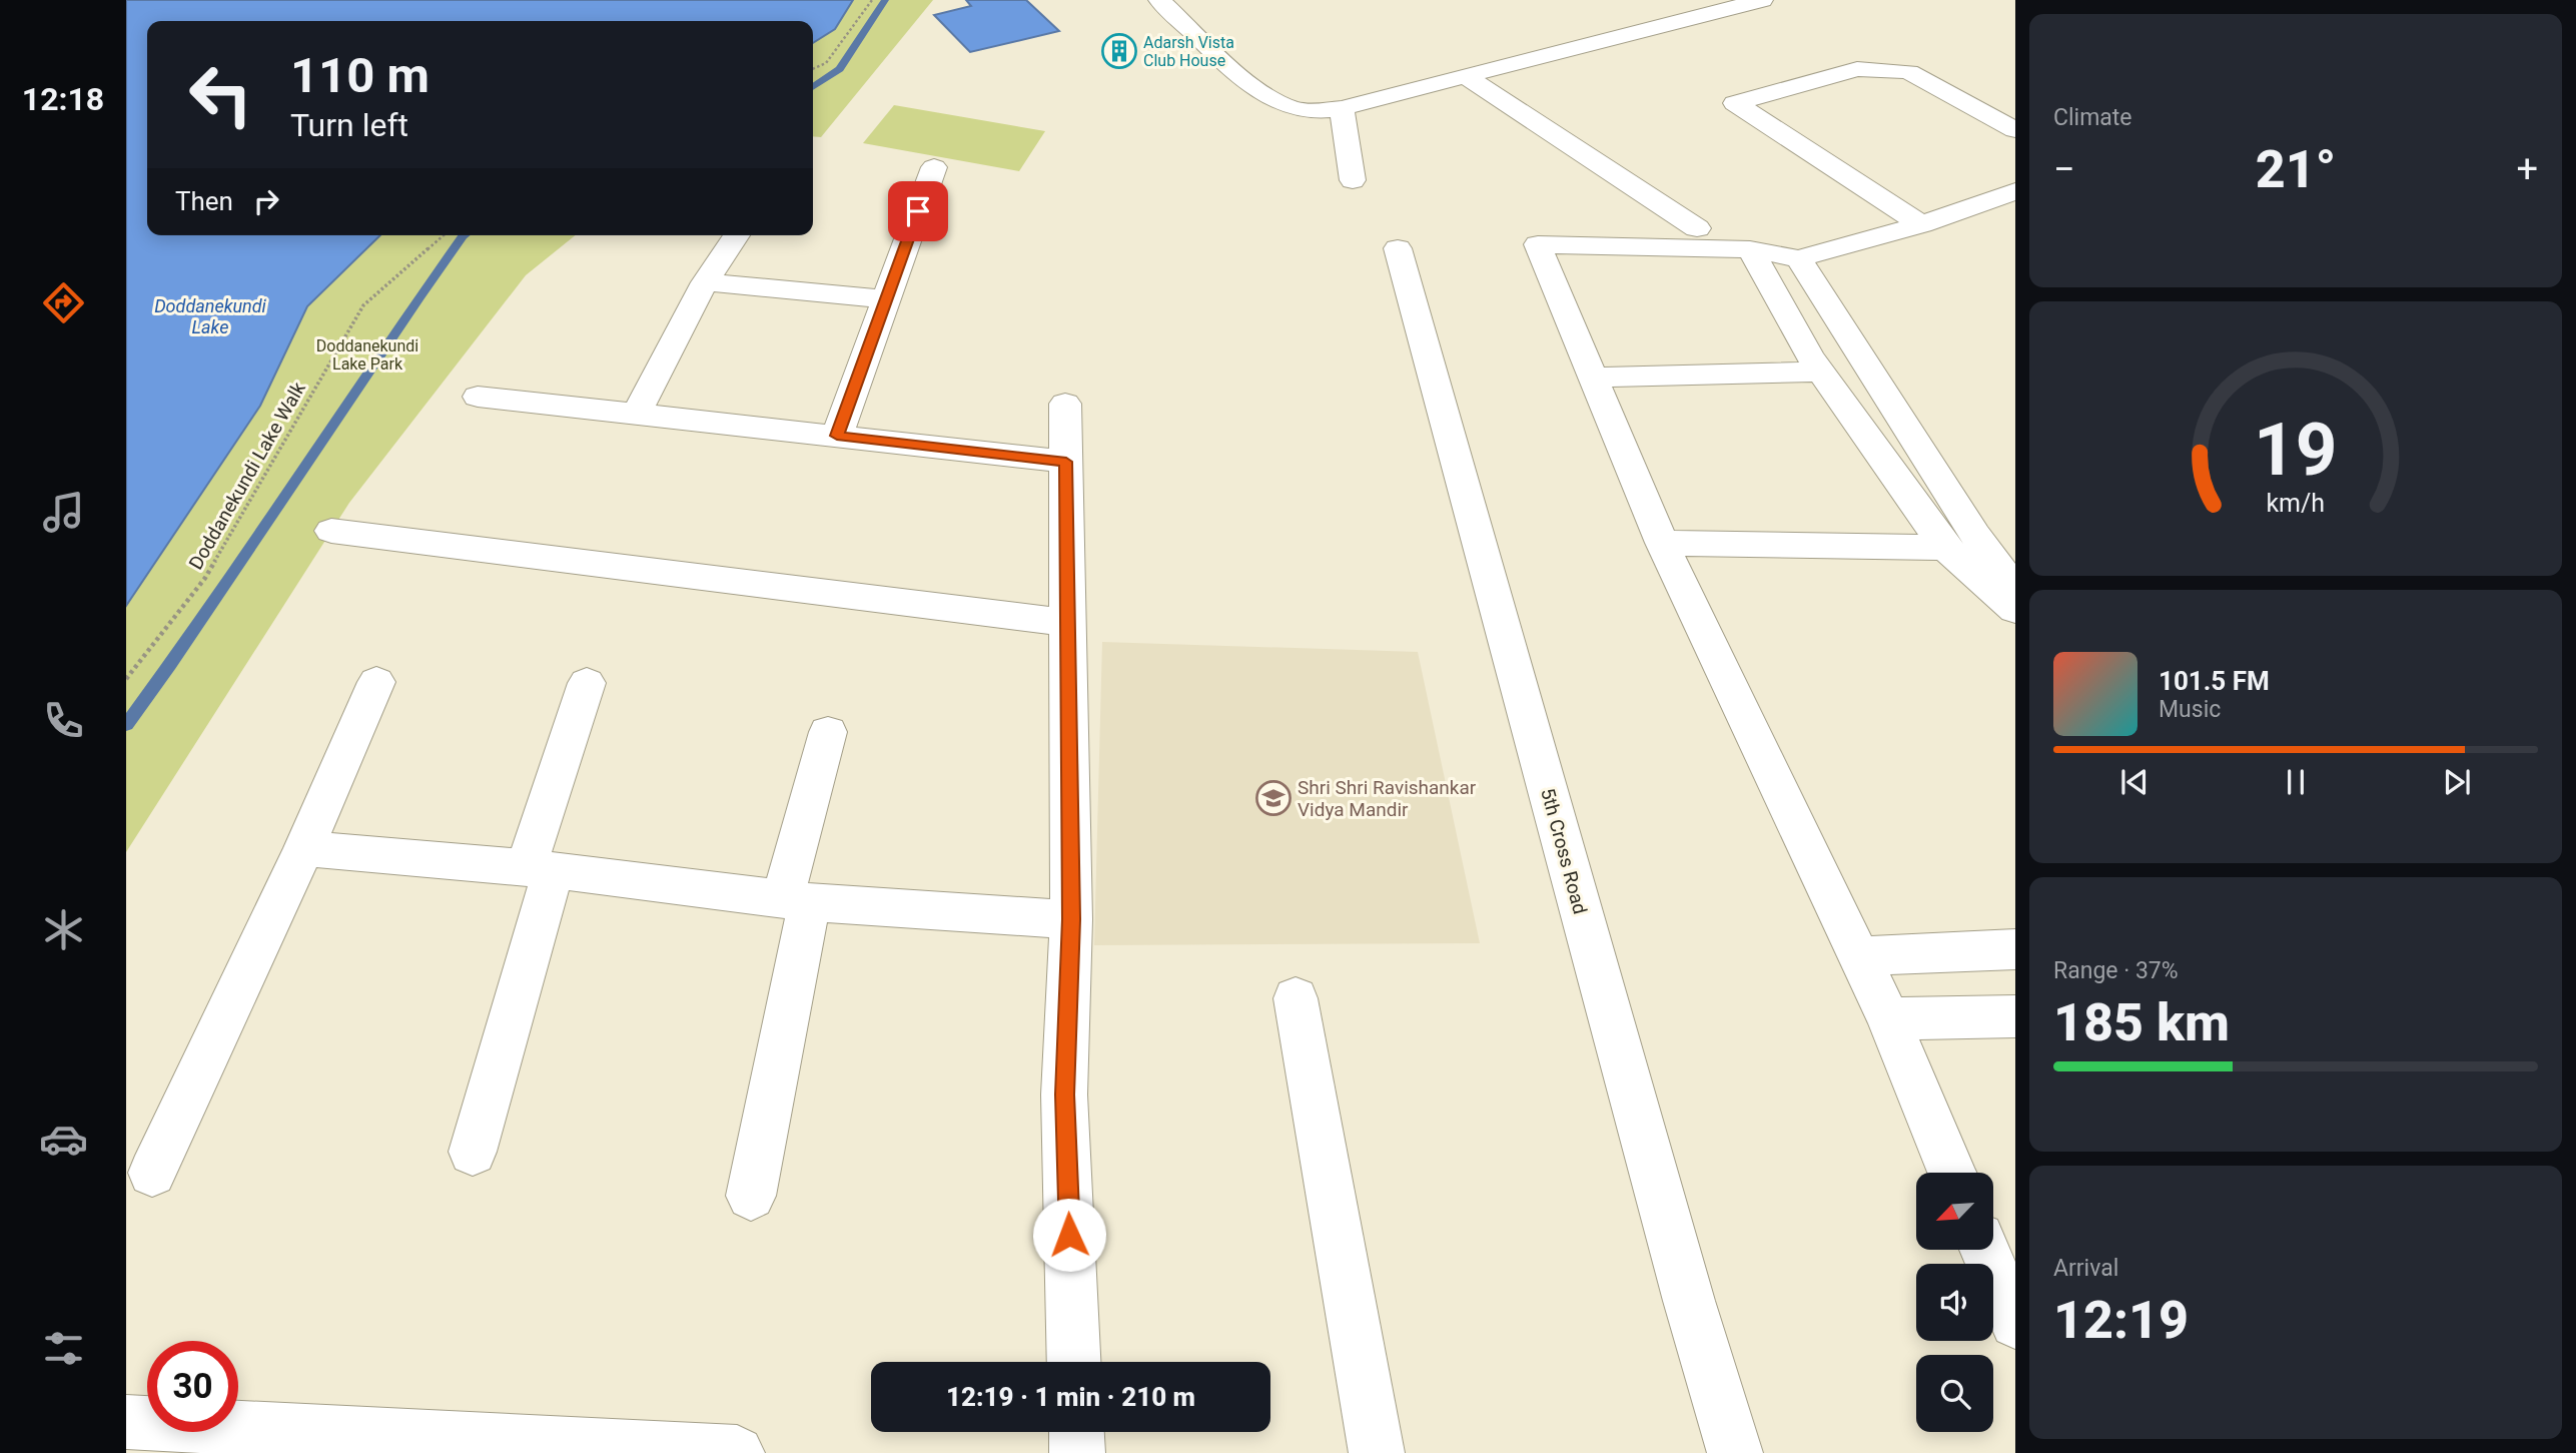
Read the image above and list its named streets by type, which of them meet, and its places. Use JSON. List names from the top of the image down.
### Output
{
  "streets": {
    "street": ["5th Cross Road"],
    "path": ["Doddanekundi Lake Walk"]
  },
  "water": ["Doddanekundi Lake"],
  "parks": ["Doddanekundi Lake Park"],
  "places": {
    "building": ["Adarsh Vista Club House"],
    "school or university": ["Shri Shri Ravishankar Vidya Mandir"]
  },
  "north": "bottom left",
  "page": {
    "tabs": "12:18",
    "tile": [
      "Climate",
      ["Range · 37%", "185 km"],
      ["Arrival", "12:19"]
    ],
    "turn": ["110 m", "Turn left"],
    "heat": ["−", "21°", "+"],
    "then": "Then",
    "song": ["101.5 FM", "Music"],
    "limit": "30",
    "trip": "12:19 · 1 min · 210 m",
    "gauge": ["19", "km/h"]
  }
}
